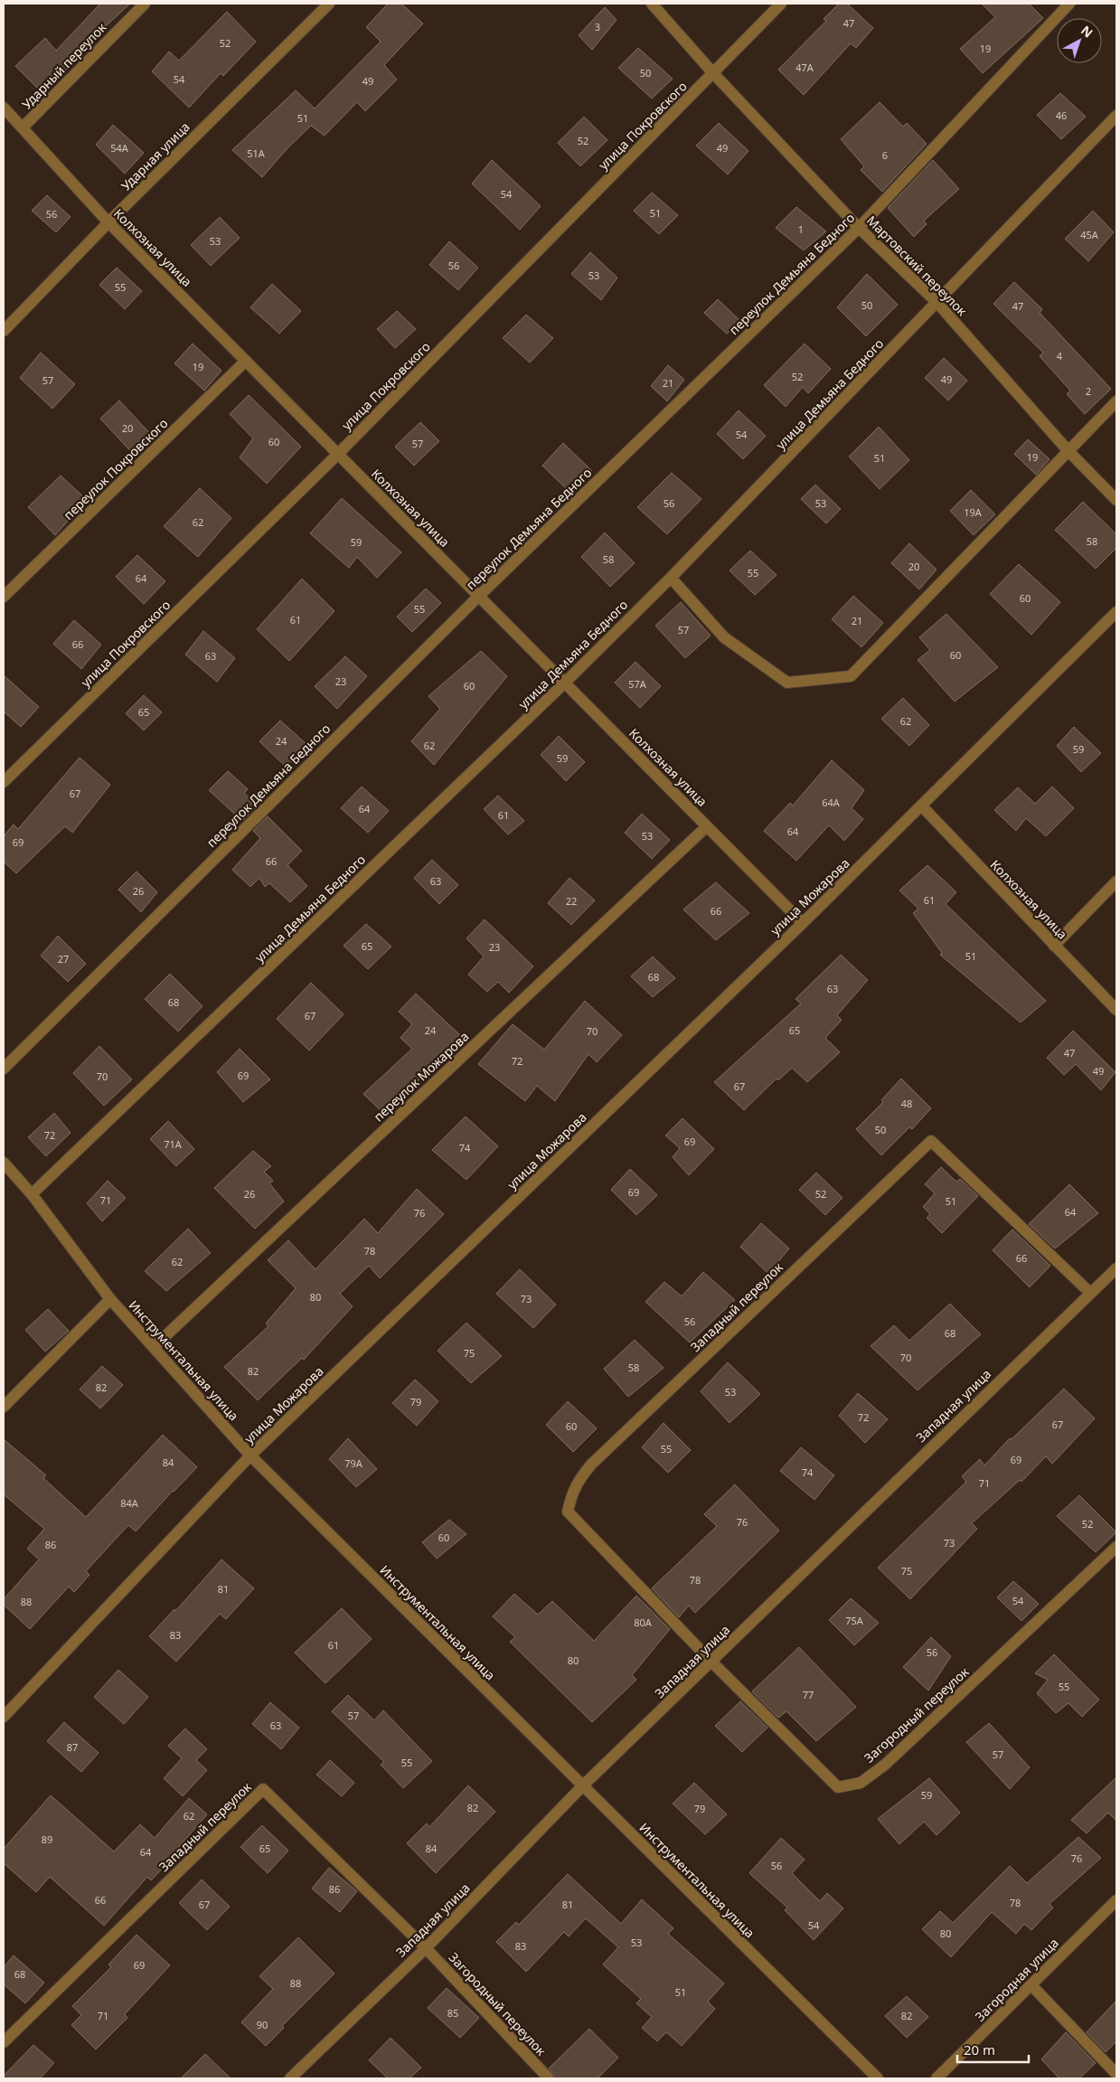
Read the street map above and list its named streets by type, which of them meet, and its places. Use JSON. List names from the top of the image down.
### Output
{
  "streets": {
    "street": [
      "Ударный переулок",
      "улица Покровского",
      "Ударная улица",
      "Колхозная улица",
      "Мартовский переулок",
      "переулок Демьяна Бедного",
      "улица Демьяна Бедного",
      "переулок Покровского",
      "улица Можарова",
      "переулок Можарова",
      "Западный переулок",
      "Инструментальная улица",
      "Западная улица",
      "Загородный переулок",
      "Загородная улица"
    ]
  },
  "crossings": [
    ["Ударный переулок", "Колхозная улица"],
    ["улица Покровского", "Колхозная улица"],
    ["улица Покровского", "Мартовский переулок"],
    ["Ударная улица", "Колхозная улица"],
    ["Колхозная улица", "переулок Демьяна Бедного"],
    ["Колхозная улица", "улица Демьяна Бедного"],
    ["Колхозная улица", "переулок Покровского"],
    ["Колхозная улица", "улица Можарова"],
    ["Колхозная улица", "переулок Можарова"],
    ["Мартовский переулок", "переулок Демьяна Бедного"],
    ["Мартовский переулок", "улица Демьяна Бедного"],
    ["улица Демьяна Бедного", "Инструментальная улица"],
    ["улица Можарова", "Инструментальная улица"],
    ["переулок Можарова", "Инструментальная улица"],
    ["Западный переулок", "Западная улица"],
    ["Западный переулок", "Загородный переулок"],
    ["Инструментальная улица", "Западная улица"],
    ["Западная улица", "Загородный переулок"]
  ],
  "house_numbers": [
    "47",
    "3",
    "52",
    "19",
    "47А",
    "50",
    "54",
    "49",
    "46",
    "51",
    "52",
    "54А",
    "49",
    "51А",
    "6",
    "54",
    "51",
    "56",
    "1",
    "45А",
    "53",
    "56",
    "53",
    "55",
    "50",
    "47",
    "4",
    "19",
    "52",
    "49",
    "57",
    "21",
    "2",
    "20",
    "54",
    "60",
    "57",
    "19",
    "51",
    "56",
    "53",
    "19А",
    "62",
    "58",
    "59",
    "58",
    "20",
    "55",
    "64",
    "60",
    "55",
    "61",
    "21",
    "57",
    "66",
    "60",
    "63",
    "23",
    "57А",
    "60",
    "65",
    "62",
    "24",
    "62",
    "59",
    "59",
    "67",
    "64А",
    "64",
    "61",
    "64",
    "53",
    "69",
    "66",
    "63",
    "26",
    "61",
    "22",
    "66",
    "65",
    "23",
    "51",
    "27",
    "68",
    "63",
    "68",
    "67",
    "24",
    "65",
    "70",
    "47",
    "72",
    "49",
    "69",
    "70",
    "67",
    "48",
    "50",
    "72",
    "69",
    "71А",
    "74",
    "69",
    "26",
    "52",
    "71",
    "51",
    "64",
    "76",
    "78",
    "66",
    "62",
    "80",
    "73",
    "56",
    "68",
    "75",
    "70",
    "58",
    "82",
    "82",
    "53",
    "79",
    "72",
    "67",
    "60",
    "55",
    "69",
    "84",
    "79А",
    "74",
    "71",
    "84А",
    "76",
    "52",
    "60",
    "73",
    "86",
    "75",
    "78",
    "81",
    "54",
    "88",
    "75А",
    "80А",
    "83",
    "61",
    "56",
    "80",
    "55",
    "77",
    "57",
    "63",
    "87",
    "57",
    "55",
    "59",
    "82",
    "79",
    "62",
    "89",
    "65",
    "84",
    "64",
    "76",
    "56",
    "86",
    "66",
    "78",
    "67",
    "81",
    "54",
    "80",
    "53",
    "83",
    "69",
    "68",
    "88",
    "51",
    "85",
    "71",
    "82",
    "90"
  ],
  "scale_bar": "20 m",
  "north": "top right"
}
